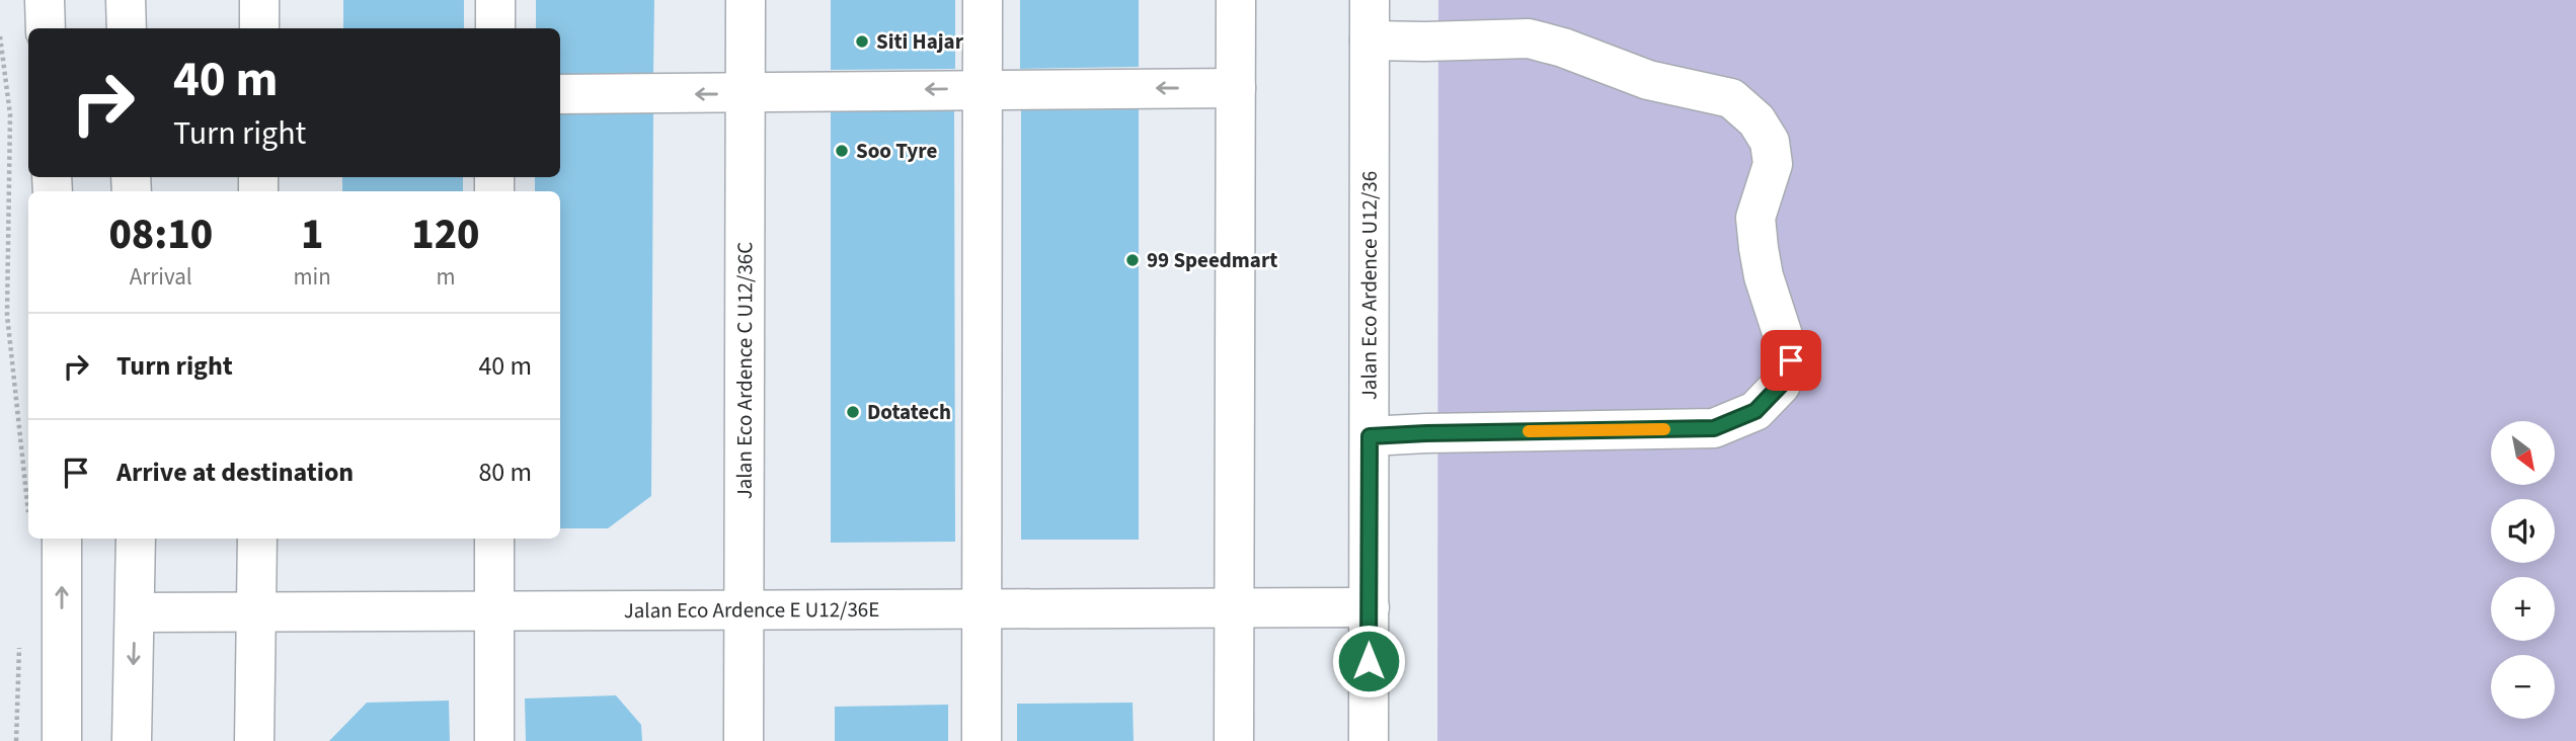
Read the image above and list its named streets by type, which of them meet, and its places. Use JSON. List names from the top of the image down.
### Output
{
  "streets": {
    "street": ["Jalan Eco Ardence U12/36", "Jalan Eco Ardence C U12/36C", "Jalan Eco Ardence E U12/36E"]
  },
  "crossings": [
    ["Jalan Eco Ardence U12/36", "Jalan Eco Ardence E U12/36E"],
    ["Jalan Eco Ardence C U12/36C", "Jalan Eco Ardence E U12/36E"]
  ],
  "places": [
    "Siti Hajar",
    "Soo Tyre",
    "99 Speedmart",
    "Dotatech"
  ],
  "north": "bottom right",
  "page": {
    "turn": ["40 m", "Turn right"],
    "eta": [
      "08:10",
      "Arrival",
      "1",
      "min",
      "120",
      "m"
    ],
    "list": [
      {
        "name": "Turn right",
        "value": "40 m"
      },
      {
        "name": "Arrive at destination",
        "value": "80 m"
      }
    ],
    "map_buttons": ["+", "−"]
  }
}
